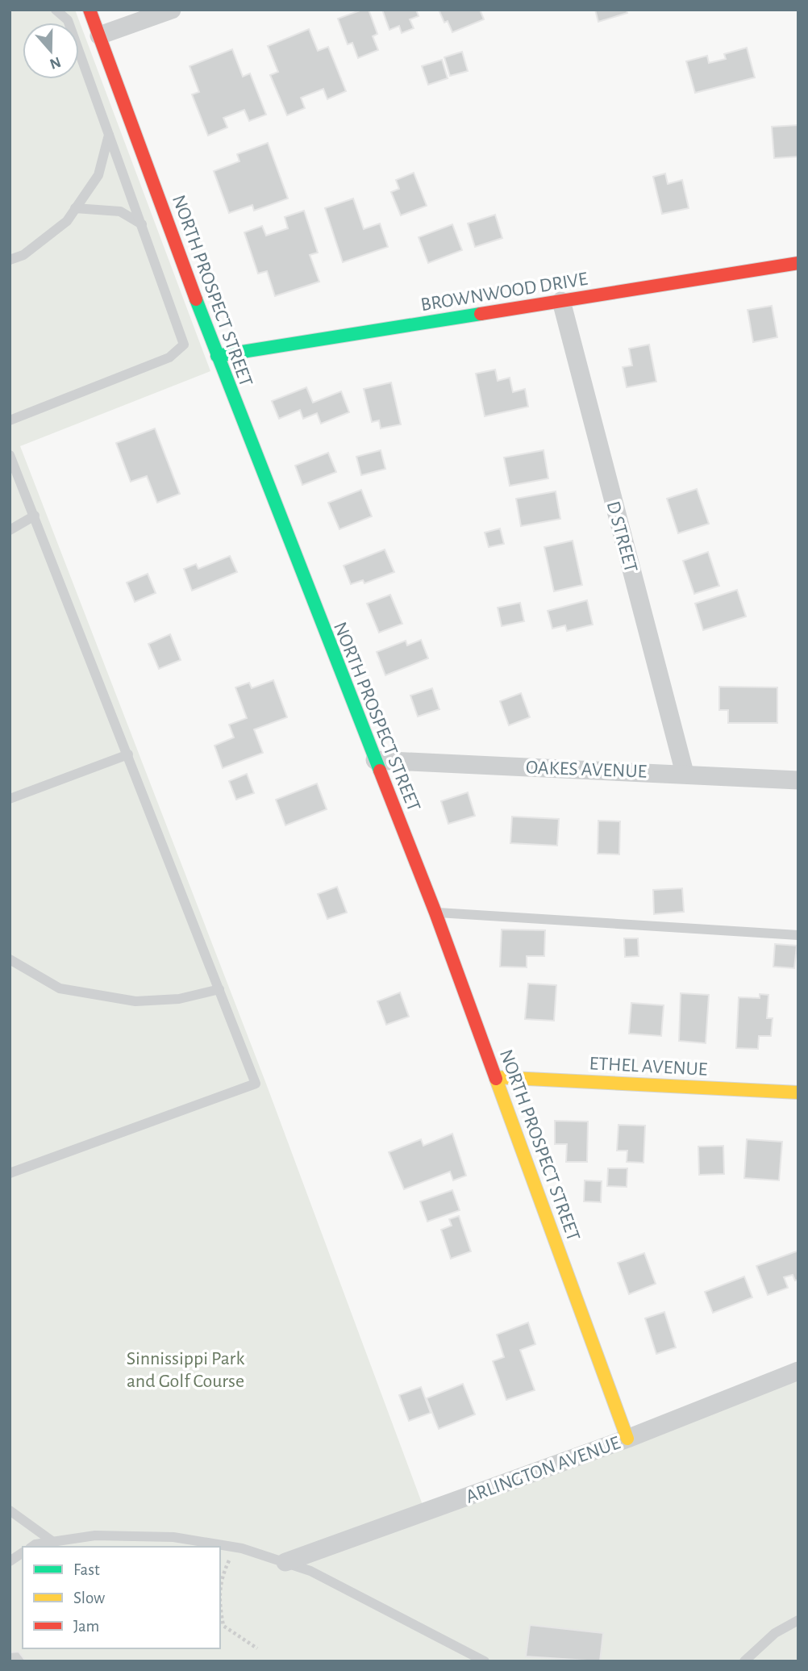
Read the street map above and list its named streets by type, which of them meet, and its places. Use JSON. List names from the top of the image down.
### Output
{
  "streets": {
    "street": [
      "NORTH PROSPECT STREET",
      "BROWNWOOD DRIVE",
      "D STREET",
      "OAKES AVENUE",
      "ETHEL AVENUE",
      "ARLINGTON AVENUE"
    ]
  },
  "crossings": [
    ["NORTH PROSPECT STREET", "BROWNWOOD DRIVE"],
    ["NORTH PROSPECT STREET", "OAKES AVENUE"],
    ["NORTH PROSPECT STREET", "ETHEL AVENUE"],
    ["NORTH PROSPECT STREET", "ARLINGTON AVENUE"],
    ["BROWNWOOD DRIVE", "D STREET"],
    ["D STREET", "OAKES AVENUE"]
  ],
  "parks": ["Sinnissippi Park and Golf Course"],
  "legend": ["Fast", "Slow", "Jam"],
  "north": "bottom"
}
